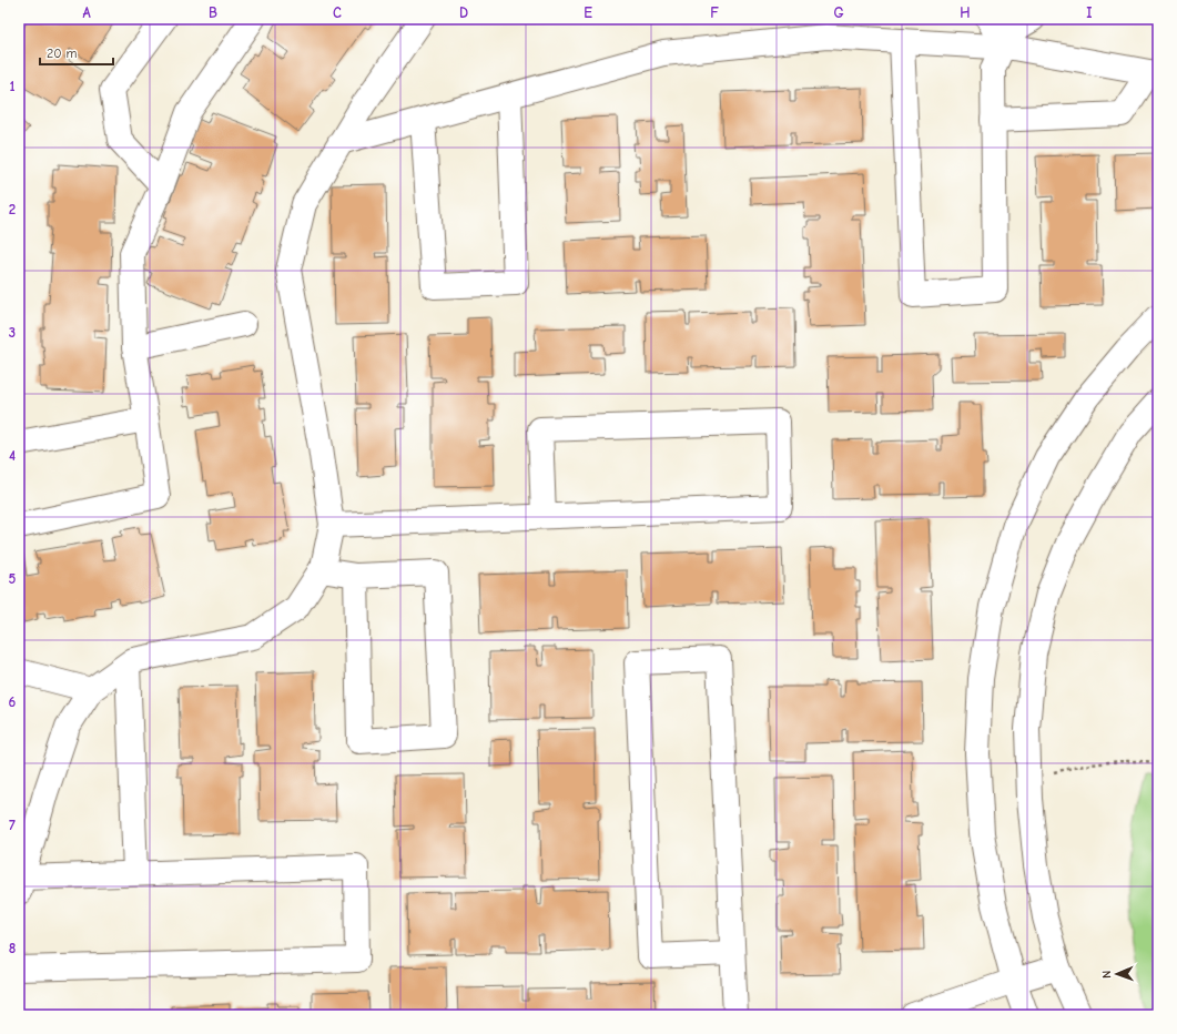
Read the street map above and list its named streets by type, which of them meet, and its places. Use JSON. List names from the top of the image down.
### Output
{
  "scale_bar": "20 m",
  "north": "left",
  "grid": {
    "columns": [
      "A",
      "B",
      "C",
      "D",
      "E",
      "F",
      "G",
      "H",
      "I"
    ],
    "rows": [
      "1",
      "2",
      "3",
      "4",
      "5",
      "6",
      "7",
      "8"
    ]
  }
}
